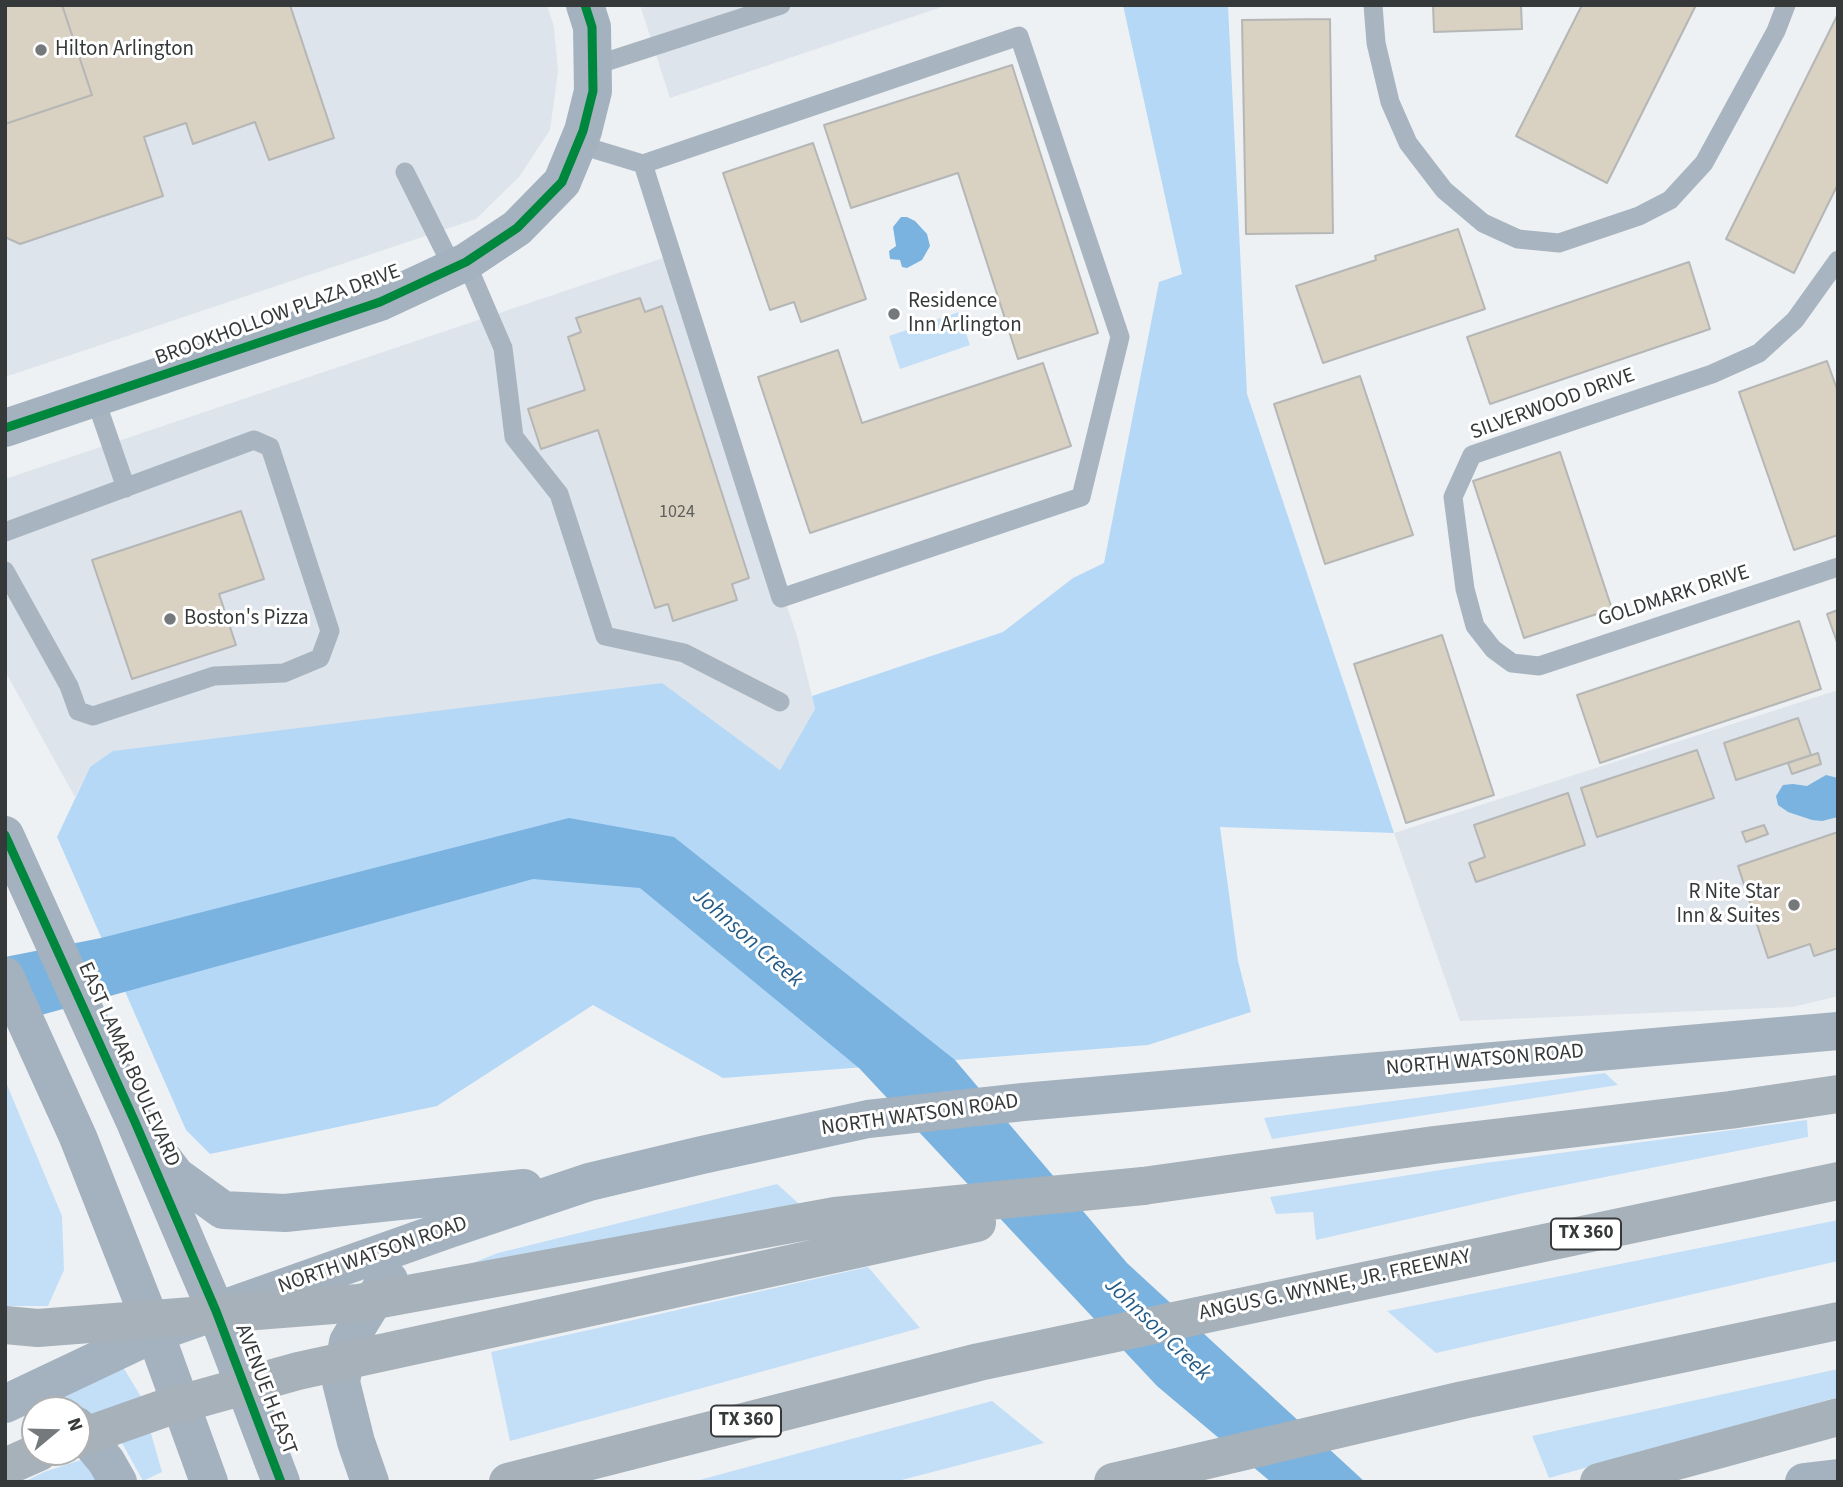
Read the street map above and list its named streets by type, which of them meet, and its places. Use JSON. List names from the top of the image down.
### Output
{
  "streets": {
    "highway": ["TX 360", "ANGUS G. WYNNE, JR. FREEWAY"],
    "main road": [
      "BROOKHOLLOW PLAZA DRIVE",
      "NORTH WATSON ROAD",
      "EAST LAMAR BOULEVARD",
      "AVENUE H EAST"
    ],
    "lane": ["SILVERWOOD DRIVE", "GOLDMARK DRIVE"]
  },
  "crossings": [
    ["SILVERWOOD DRIVE", "GOLDMARK DRIVE"],
    ["NORTH WATSON ROAD", "EAST LAMAR BOULEVARD"],
    ["NORTH WATSON ROAD", "AVENUE H EAST"],
    ["EAST LAMAR BOULEVARD", "AVENUE H EAST"]
  ],
  "water": ["Johnson Creek"],
  "places": [
    "Hilton Arlington",
    "Residence Inn Arlington",
    "Boston's Pizza",
    "R Nite Star Inn & Suites"
  ],
  "house_numbers": ["1024"],
  "north": "right"
}
